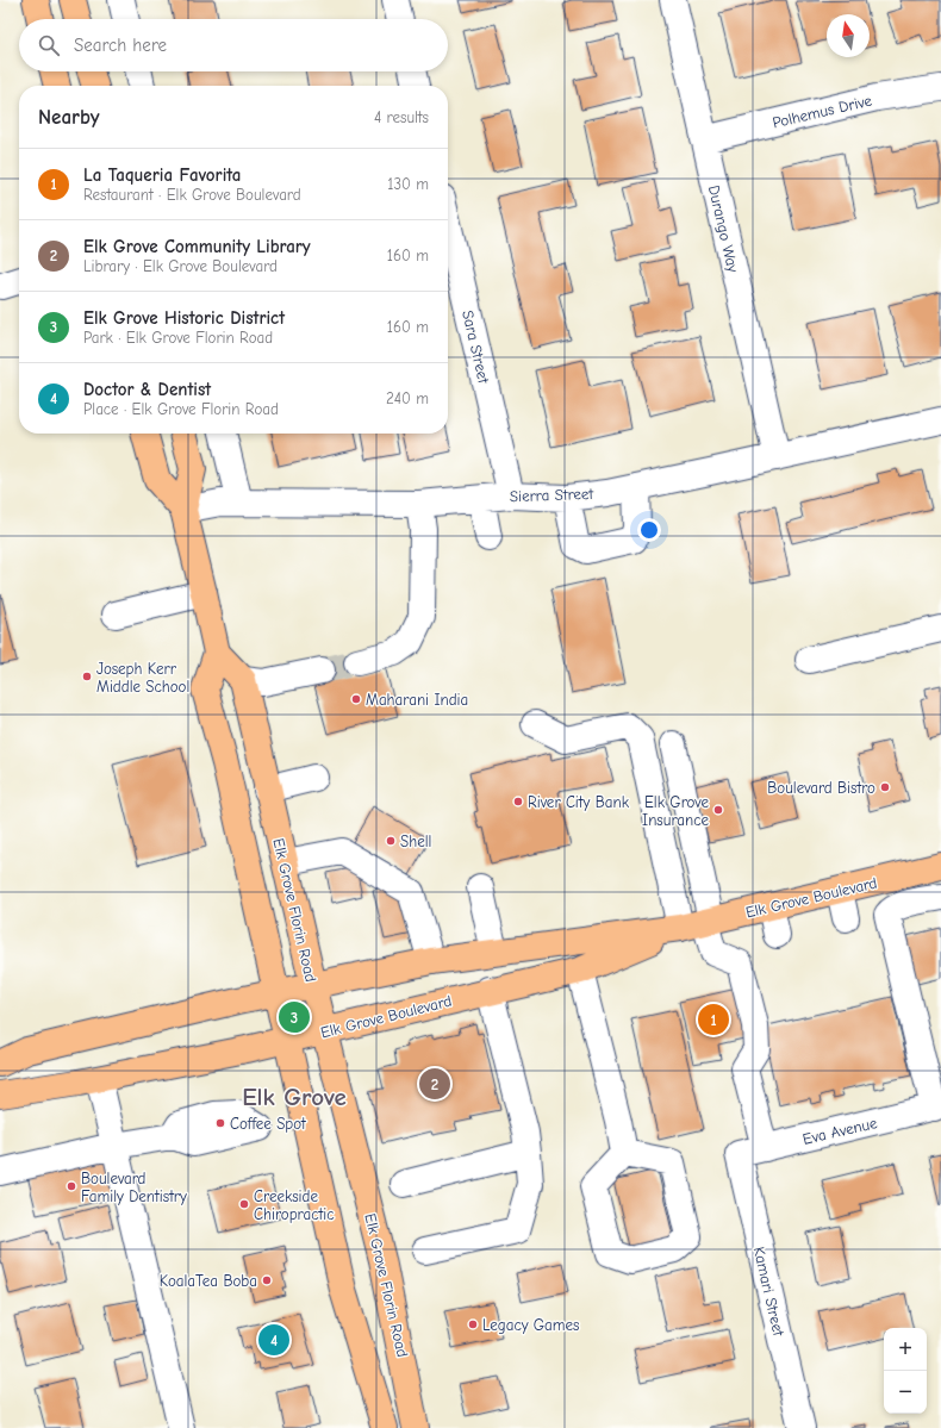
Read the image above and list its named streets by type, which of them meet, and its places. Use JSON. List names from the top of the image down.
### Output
{
  "streets": {
    "main road": ["Elk Grove Boulevard", "Elk Grove Florin Road"],
    "street": [
      "Polhemus Drive",
      "Durango Way",
      "Sara Street",
      "Sierra Street",
      "Eva Avenue",
      "Kamari Street"
    ]
  },
  "crossings": [
    ["Polhemus Drive", "Durango Way"],
    ["Durango Way", "Sierra Street"],
    ["Sara Street", "Sierra Street"],
    ["Elk Grove Boulevard", "Elk Grove Florin Road"],
    ["Eva Avenue", "Kamari Street"]
  ],
  "districts": ["Elk Grove"],
  "places": [
    "Joseph Kerr Middle School",
    "Maharani India",
    "Boulevard Bistro",
    "River City Bank",
    "Elk Grove Insurance",
    "Shell",
    "Coffee Spot",
    "Boulevard Family Dentistry",
    "Creekside Chiropractic",
    "KoalaTea Boba",
    "Legacy Games"
  ],
  "north": "top",
  "page": {
    "search": "Search here",
    "heading": ["Nearby", "4 results"],
    "list": [
      {
        "mark": "1",
        "name": "La Taqueria Favorita",
        "note": "Restaurant · Elk Grove Boulevard",
        "value": "130 m"
      },
      {
        "mark": "2",
        "name": "Elk Grove Community Library",
        "note": "Library · Elk Grove Boulevard",
        "value": "160 m"
      },
      {
        "mark": "3",
        "name": "Elk Grove Historic District",
        "note": "Park · Elk Grove Florin Road",
        "value": "160 m"
      },
      {
        "mark": "4",
        "name": "Doctor & Dentist",
        "note": "Place · Elk Grove Florin Road",
        "value": "240 m"
      }
    ],
    "pins": [
      "3",
      "1",
      "2",
      "4"
    ],
    "map_buttons": ["+", "−"]
  }
}
